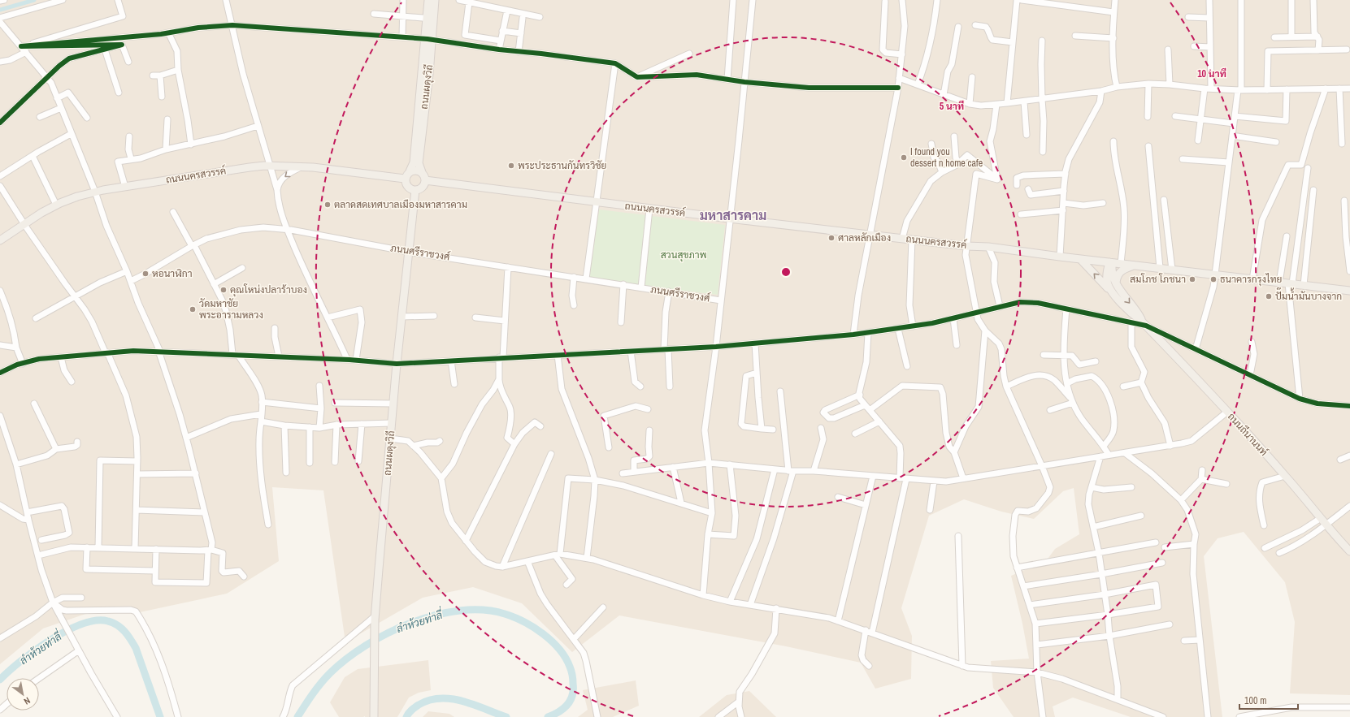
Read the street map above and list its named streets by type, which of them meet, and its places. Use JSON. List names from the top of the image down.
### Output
{
  "streets": {
    "main road": ["ถนนผดุงวิถี", "ถนนนครสวรรค์", "ถนนถีนานนท์"],
    "street": ["ภนนศรีราชวงศ์"]
  },
  "crossings": [
    ["ถนนผดุงวิถี", "ถนนนครสวรรค์"],
    ["ถนนผดุงวิถี", "ภนนศรีราชวงศ์"],
    ["ถนนนครสวรรค์", "ถนนถีนานนท์"]
  ],
  "districts": ["มหาสารคาม"],
  "water": ["ลำห้วยท่าลี่"],
  "parks": ["สวนสุขภาพ"],
  "places": [
    "I found you dessert n home cafe",
    "พระประธานกันทรวิชัย",
    "ตลาดสดเทศบาลเมืองมหาสารคาม",
    "ศาลหลักเมือง",
    "หอนาฬิกา",
    "สมโภช โภชนา",
    "ธนาคารกรุงไทย",
    "คุณโหน่งปลาร้าบอง",
    "ปั๊มน้ำมันบางจาก",
    "วัดมหาชัย พระอารามหลวง"
  ],
  "scale_bar": "100 m",
  "north": "bottom right",
  "rings": ["10 นาที", "5 นาที"]
}
